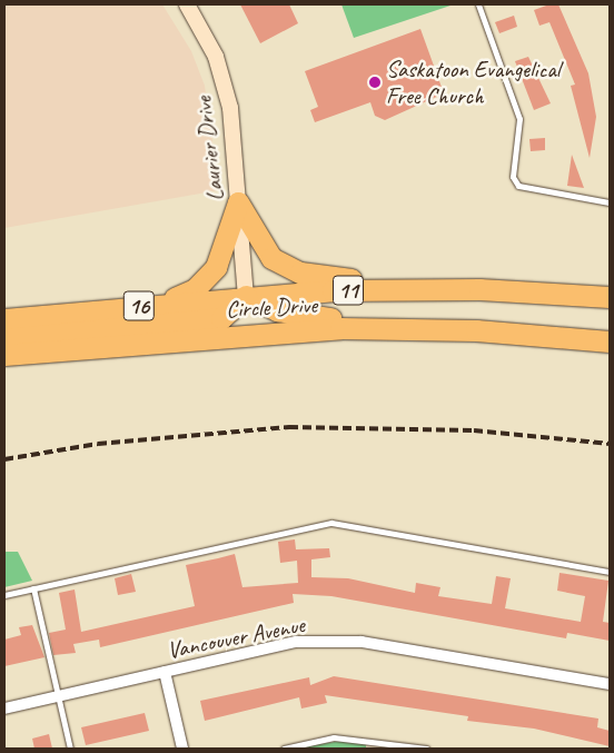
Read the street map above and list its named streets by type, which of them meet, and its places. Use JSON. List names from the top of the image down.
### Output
{
  "streets": {
    "highway": ["11", "16", "Circle Drive"],
    "main road": ["Laurier Drive"],
    "street": ["Vancouver Avenue"]
  },
  "crossings": [
    ["Laurier Drive", "16"],
    ["Laurier Drive", "Circle Drive"],
    ["16", "Circle Drive"]
  ],
  "places": ["Saskatoon Evangelical Free Church"]
}
